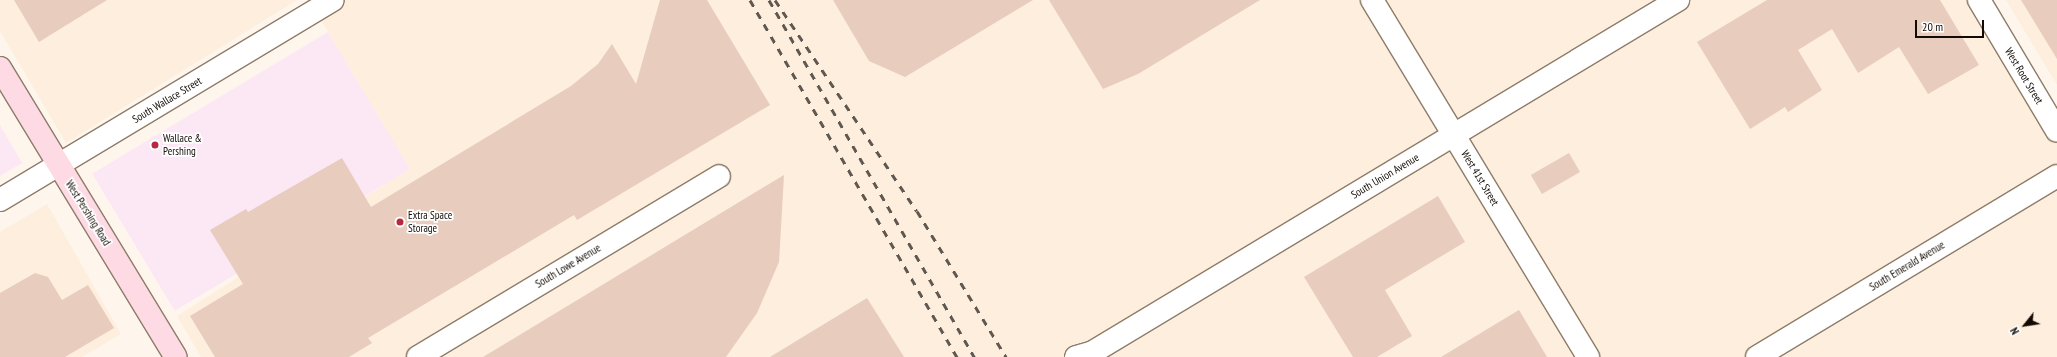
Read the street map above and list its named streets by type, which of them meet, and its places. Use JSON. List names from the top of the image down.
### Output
{
  "streets": {
    "main road": ["West Pershing Road"],
    "street": [
      "West Root Street",
      "South Wallace Street",
      "South Union Avenue",
      "West 41st Street",
      "South Lowe Avenue",
      "South Emerald Avenue"
    ]
  },
  "crossings": [
    ["South Wallace Street", "West Pershing Road"],
    ["South Union Avenue", "West 41st Street"]
  ],
  "places": ["Wallace & Pershing", "Extra Space Storage"],
  "scale_bar": "20 m",
  "north": "bottom left"
}
